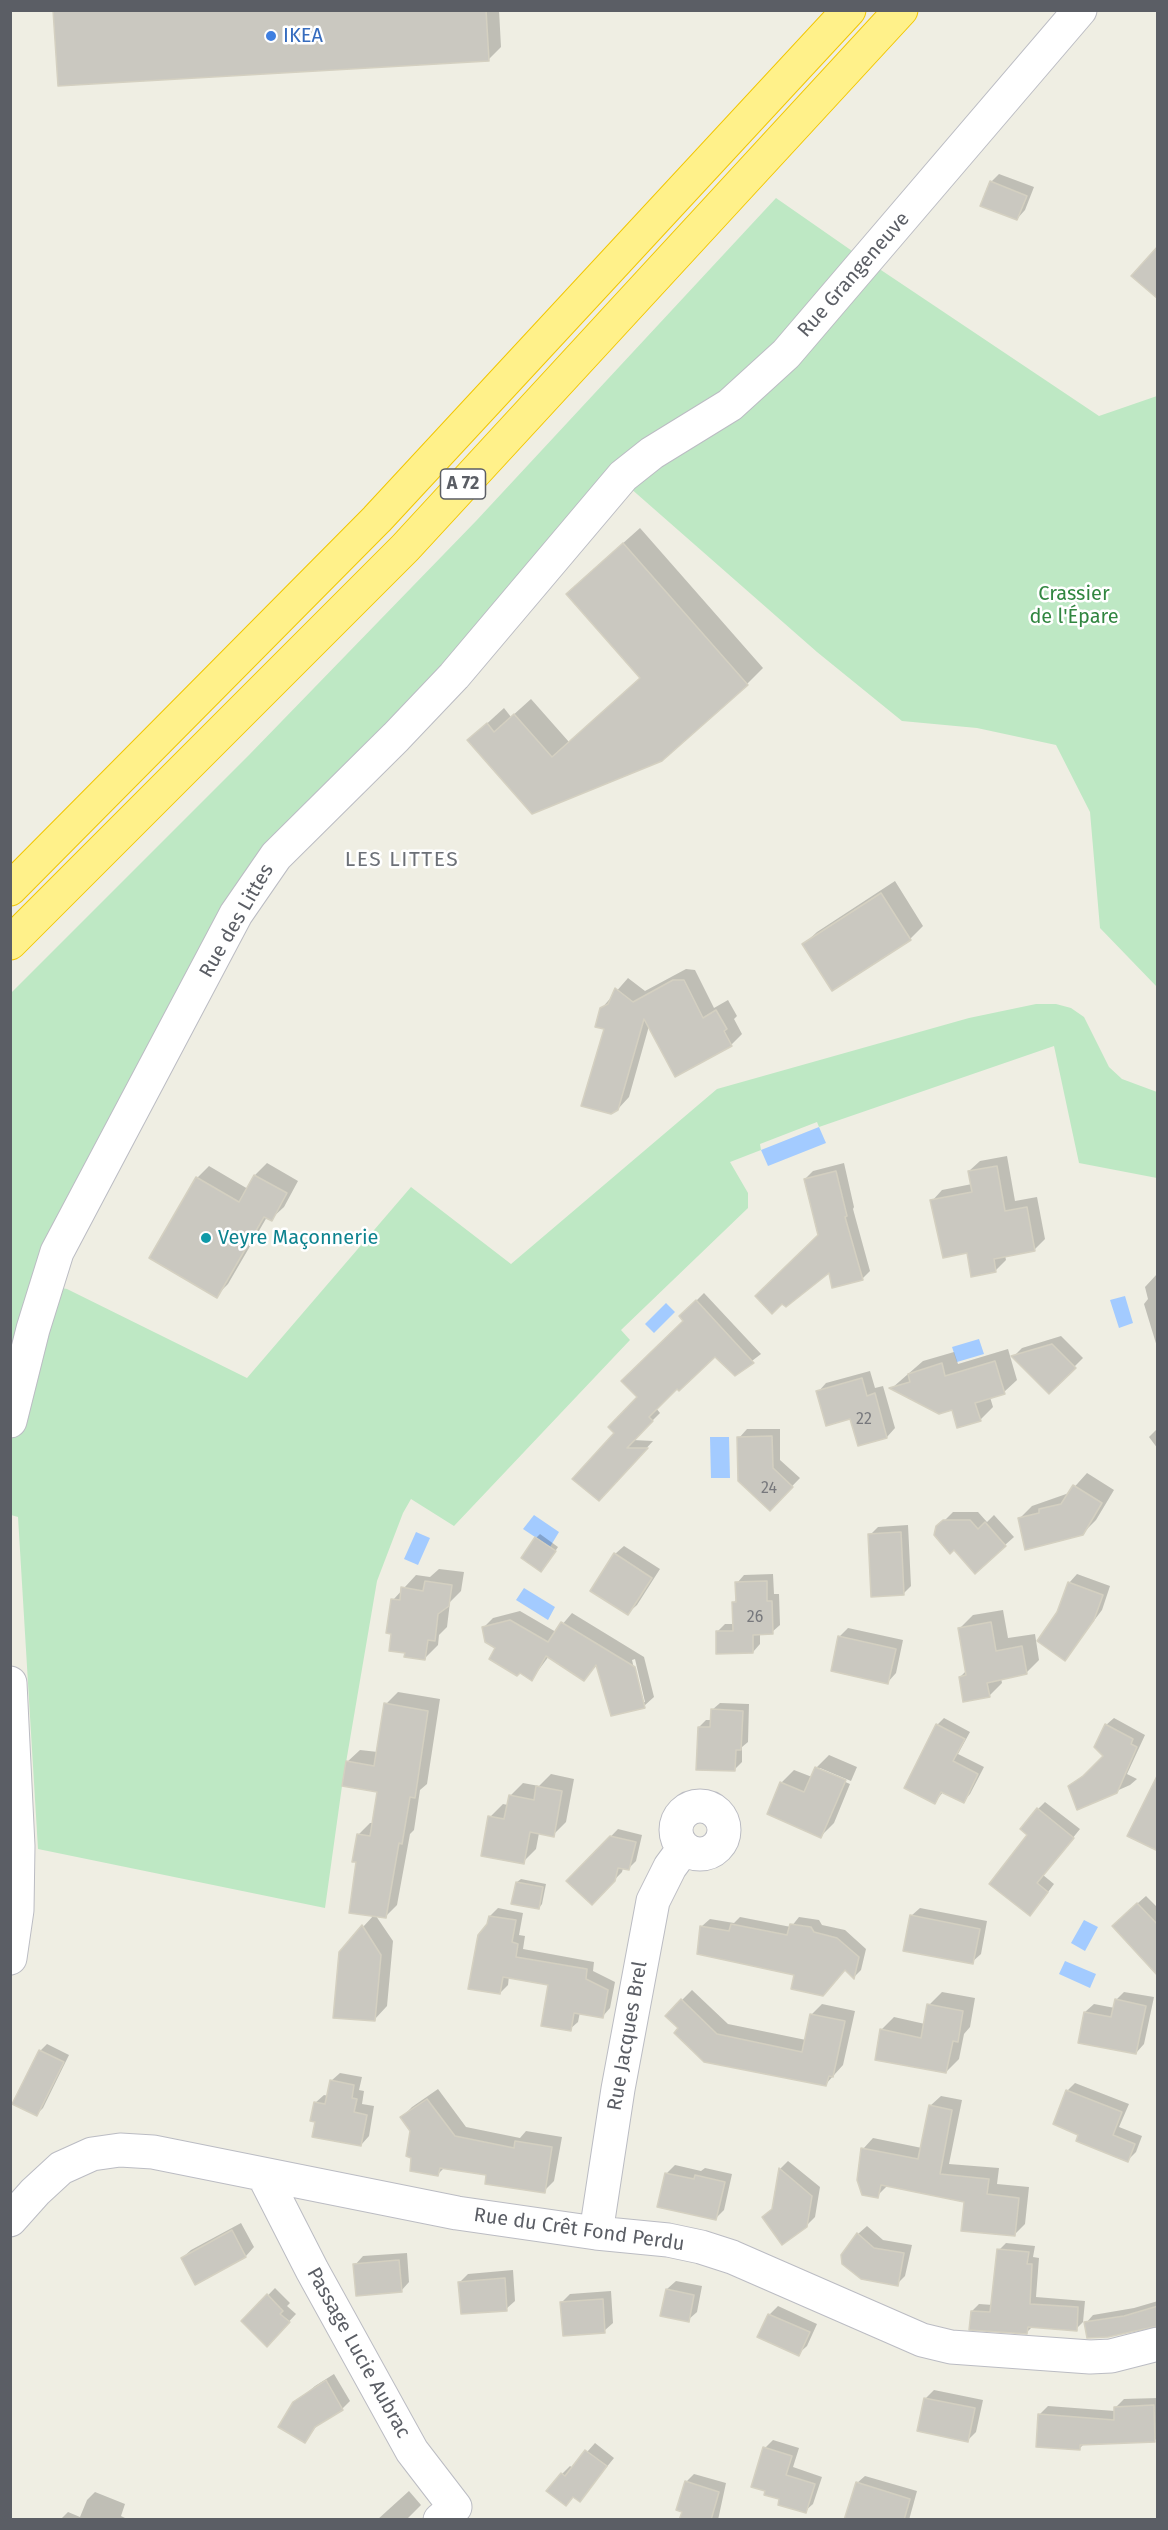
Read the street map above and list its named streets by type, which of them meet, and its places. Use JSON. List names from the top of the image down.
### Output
{
  "streets": {
    "highway": ["A 72"],
    "street": [
      "Rue Grangeneuve",
      "Rue des Littes",
      "Rue Jacques Brel",
      "Rue du Crêt Fond Perdu",
      "Passage Lucie Aubrac"
    ]
  },
  "crossings": [
    ["Rue Grangeneuve", "Rue des Littes"],
    ["Rue Jacques Brel", "Rue du Crêt Fond Perdu"],
    ["Rue du Crêt Fond Perdu", "Passage Lucie Aubrac"]
  ],
  "districts": ["LES LITTES"],
  "parks": ["Crassier de l'Épare"],
  "places": ["IKEA", "Veyre Maçonnerie"],
  "house_numbers": ["22", "24", "26"]
}
